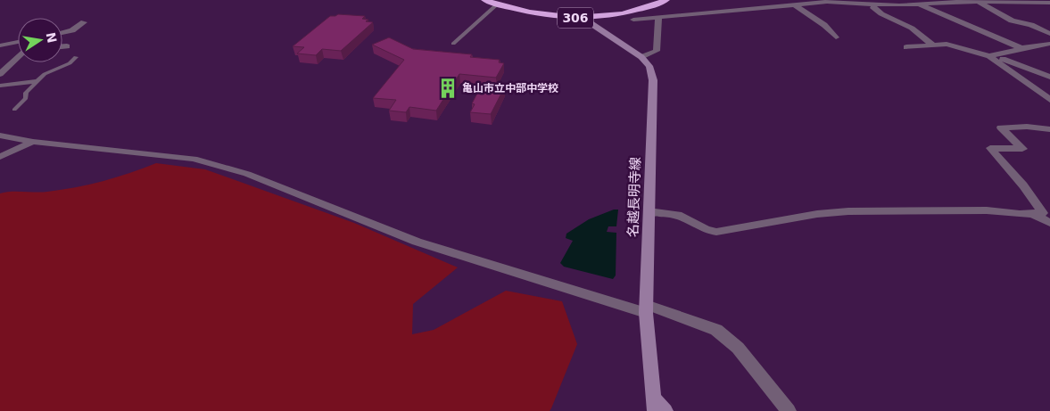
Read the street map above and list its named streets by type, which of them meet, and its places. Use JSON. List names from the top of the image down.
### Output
{
  "streets": {
    "highway": ["306"],
    "main road": ["名越長明寺線"]
  },
  "crossings": [
    ["306", "名越長明寺線"]
  ],
  "places": {
    "building": ["亀山市立中部中学校"]
  },
  "north": "right"
}
